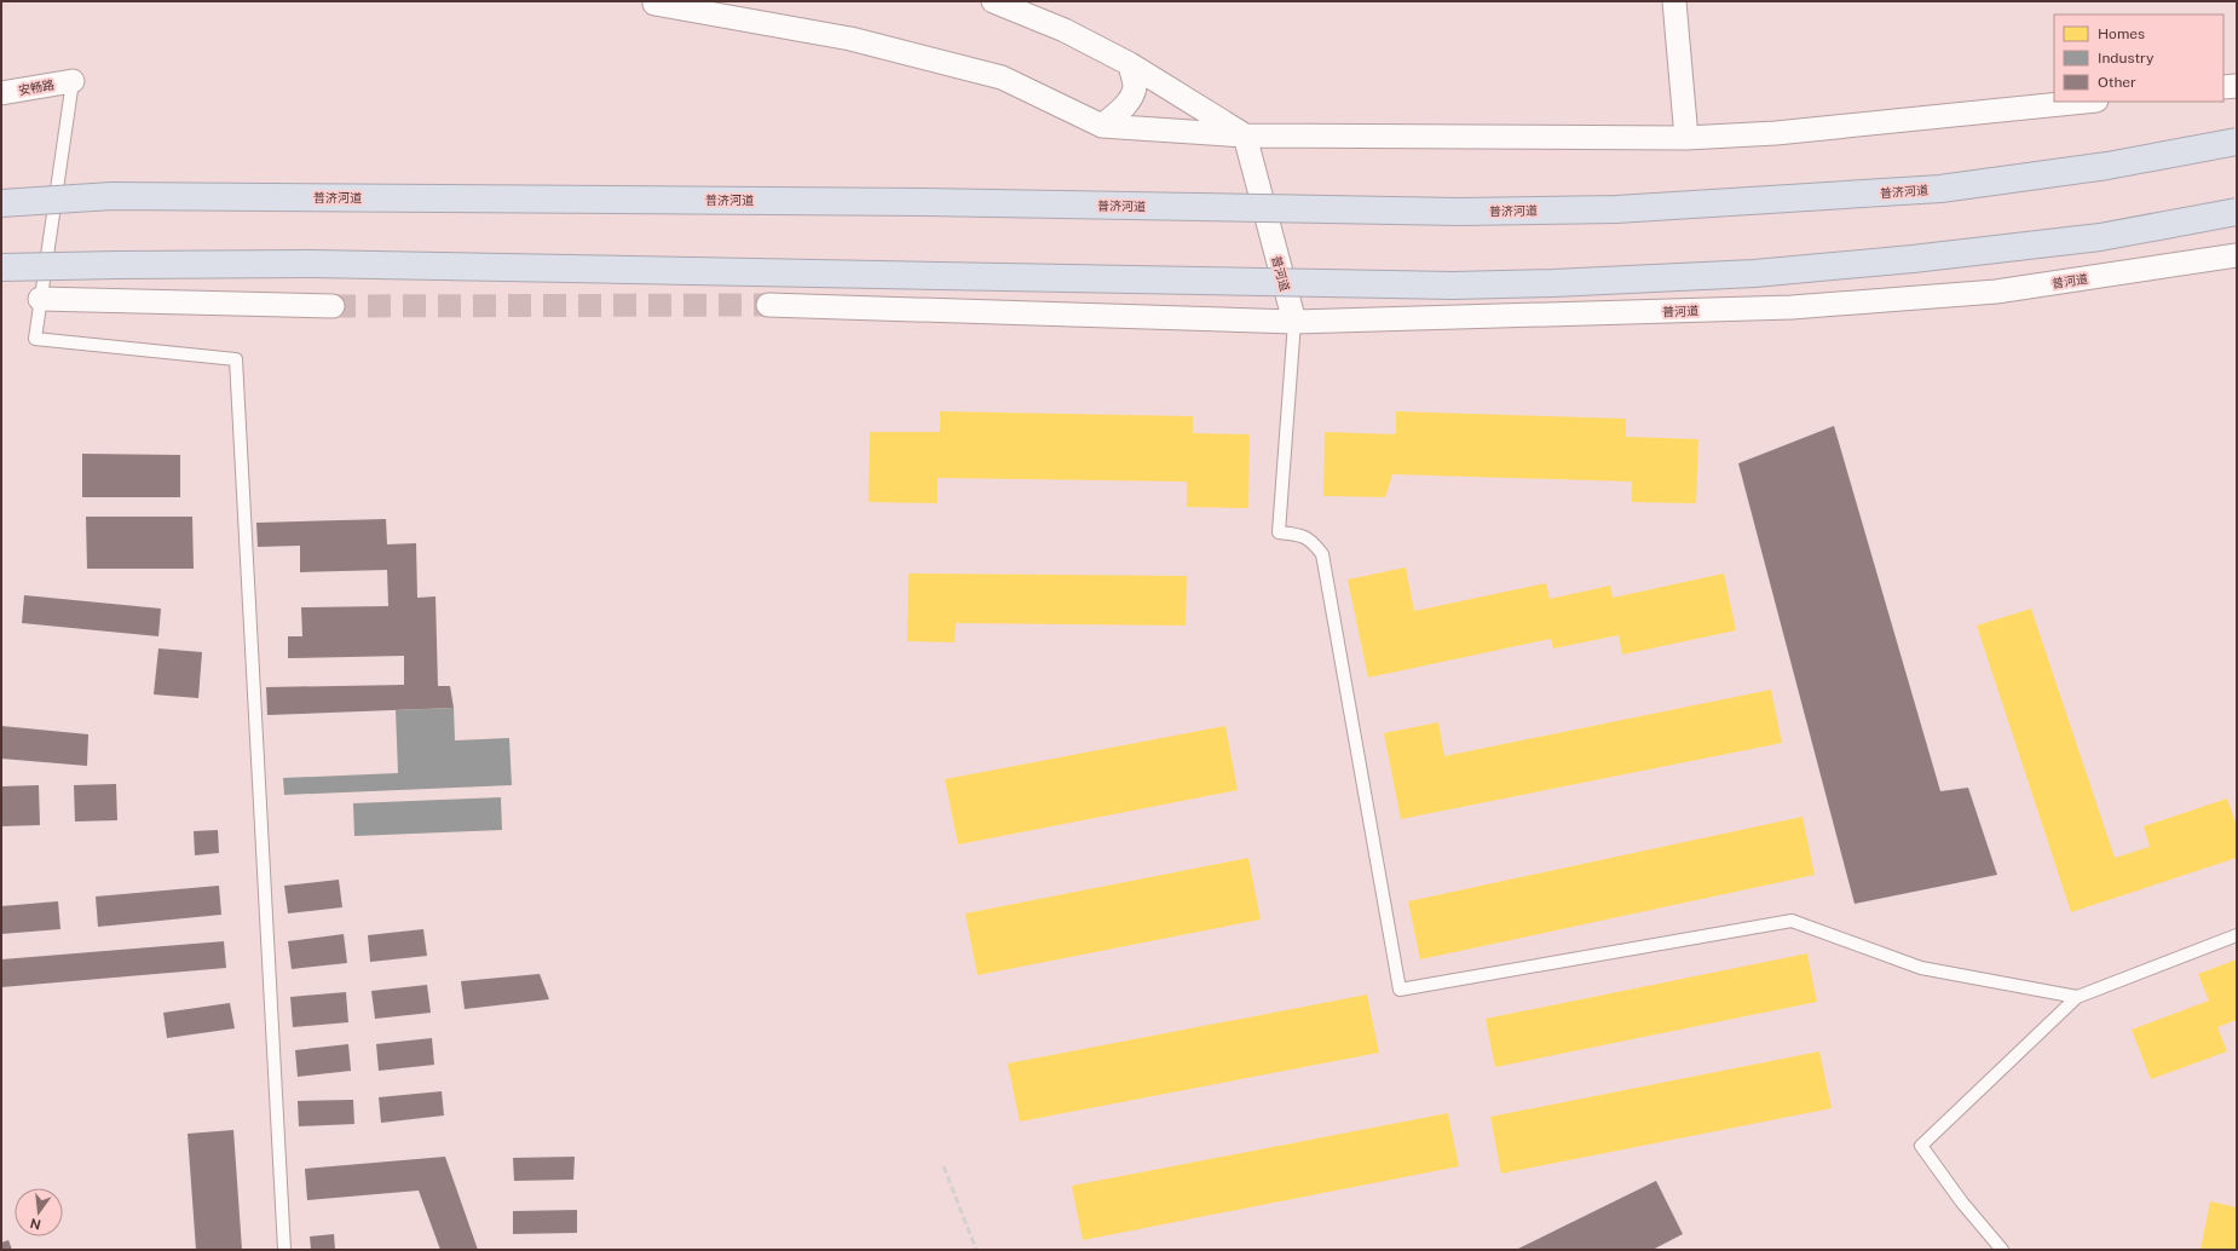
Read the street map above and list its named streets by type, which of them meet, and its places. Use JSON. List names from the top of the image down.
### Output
{
  "streets": {
    "highway": ["普济河道"],
    "street": ["安畅路", "普河道"]
  },
  "legend": ["Homes", "Industry", "Other"],
  "north": "bottom"
}
